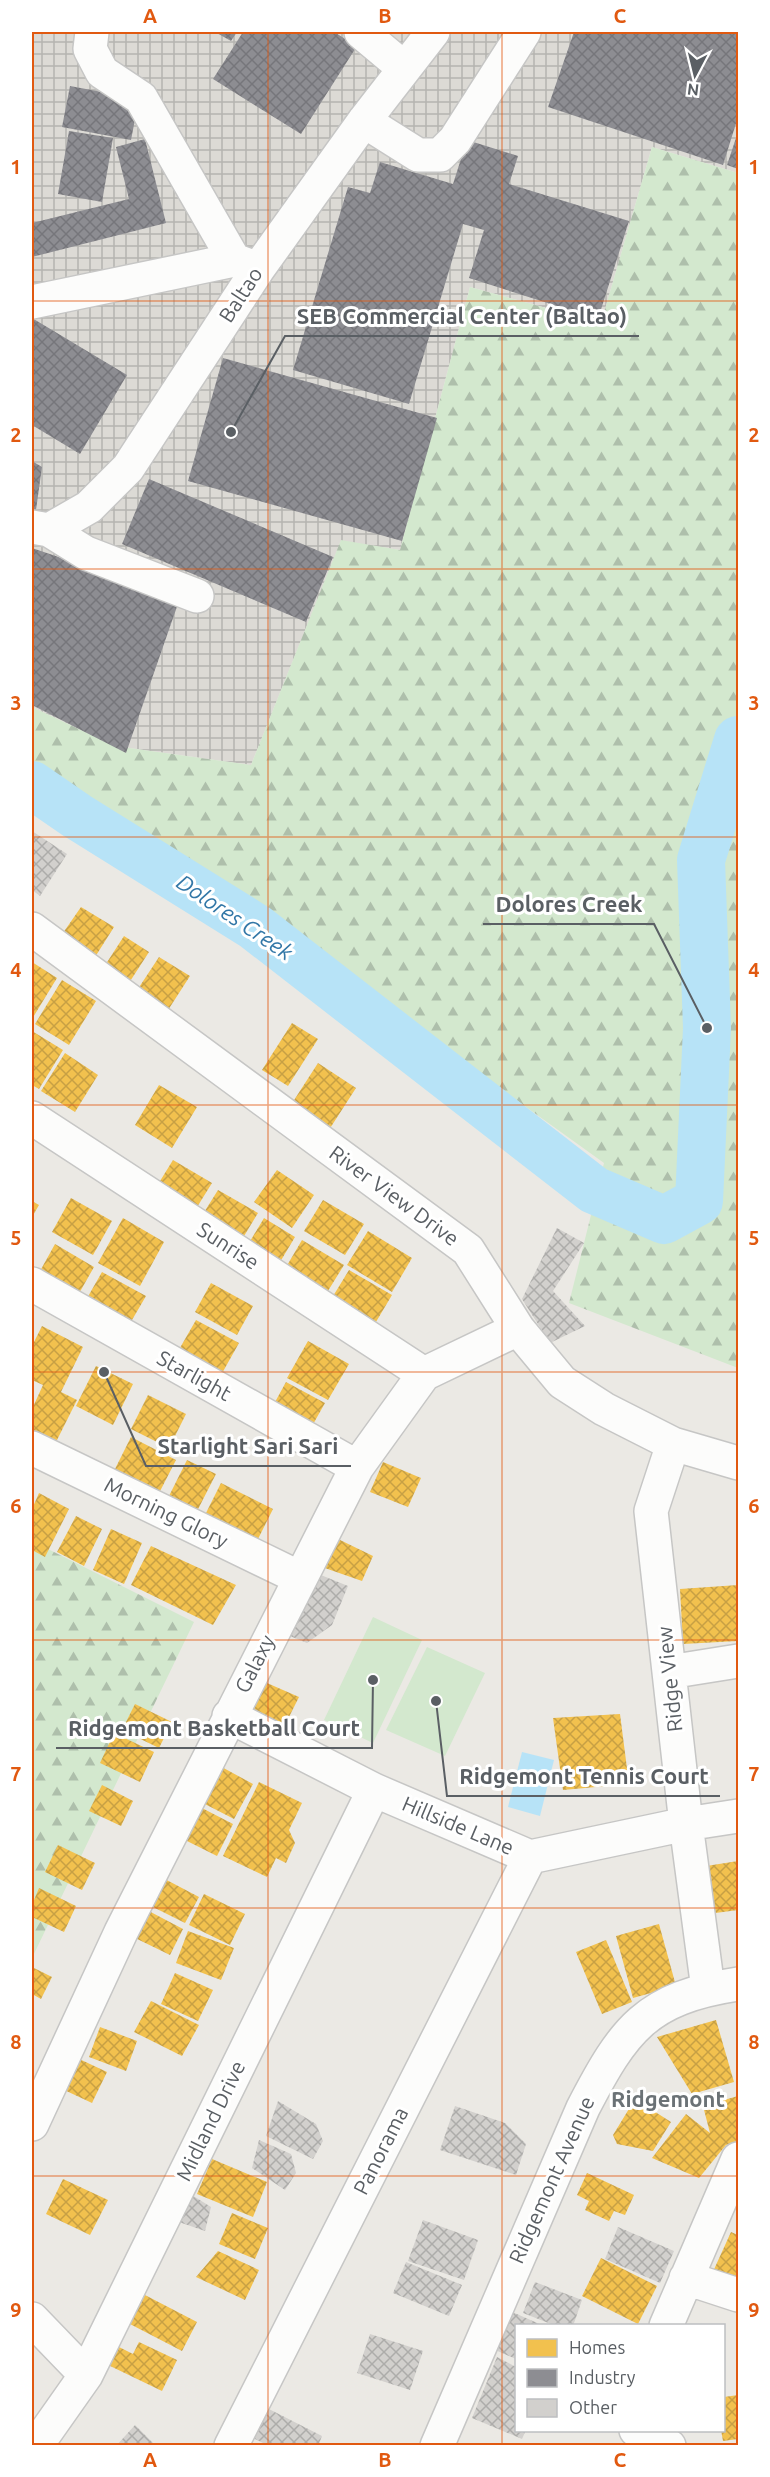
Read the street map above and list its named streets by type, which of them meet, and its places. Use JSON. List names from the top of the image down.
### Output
{
  "streets": {
    "street": [
      "Baltao",
      "River View Drive",
      "Sunrise",
      "Starlight",
      "Morning Glory",
      "Galaxy",
      "Ridge View",
      "Hillside Lane",
      "Midland Drive",
      "Panorama",
      "Ridgemont Avenue"
    ]
  },
  "crossings": [
    ["River View Drive", "Galaxy"],
    ["River View Drive", "Ridge View"],
    ["Sunrise", "Galaxy"],
    ["Starlight", "Galaxy"],
    ["Morning Glory", "Galaxy"],
    ["Galaxy", "Hillside Lane"],
    ["Ridge View", "Hillside Lane"],
    ["Ridge View", "Ridgemont Avenue"],
    ["Hillside Lane", "Midland Drive"],
    ["Hillside Lane", "Panorama"]
  ],
  "districts": ["Ridgemont"],
  "water": ["Dolores Creek"],
  "places": [
    "SEB Commercial Center (Baltao)",
    "Dolores Creek",
    "Starlight Sari Sari",
    "Ridgemont Basketball Court",
    "Ridgemont Tennis Court"
  ],
  "legend": ["Homes", "Industry", "Other"],
  "north": "bottom",
  "grid": {
    "columns": ["A", "B", "C"],
    "rows": [
      "1",
      "2",
      "3",
      "4",
      "5",
      "6",
      "7",
      "8",
      "9"
    ]
  }
}
